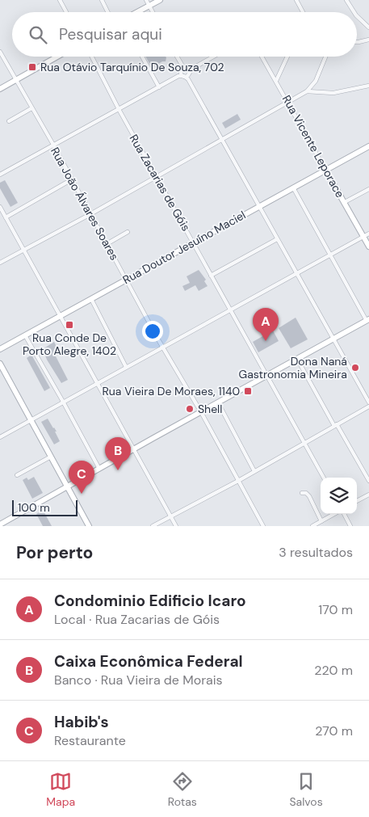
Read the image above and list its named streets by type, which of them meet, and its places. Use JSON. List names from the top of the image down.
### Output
{
  "streets": {
    "street": [
      "Rua Vicente Leporace",
      "Rua Zacarias de Góis",
      "Rua João Álvares Soares",
      "Rua Doutor Jesuíno Maciel"
    ]
  },
  "crossings": [
    ["Rua Vicente Leporace", "Rua Doutor Jesuíno Maciel"],
    ["Rua Zacarias de Góis", "Rua Doutor Jesuíno Maciel"],
    ["Rua João Álvares Soares", "Rua Doutor Jesuíno Maciel"]
  ],
  "places": {
    "transit": ["Rua Otávio Tarquínio De Souza, 702", "Rua Conde De Porto Alegre, 1402", "Rua Vieira De Moraes, 1140"],
    "other": ["Dona Naná Gastronomia Mineira", "Shell"]
  },
  "scale_bar": "100 m",
  "page": {
    "search": "Pesquisar aqui",
    "pins": ["A", "B", "C"],
    "scale": "100 m",
    "heading": ["Por perto", "3 resultados"],
    "list": [
      {
        "mark": "A",
        "name": "Condominio Edificio Icaro",
        "note": "Local · Rua Zacarias de Góis",
        "value": "170 m"
      },
      {
        "mark": "B",
        "name": "Caixa Econômica Federal",
        "note": "Banco · Rua Vieira de Morais",
        "value": "220 m"
      },
      {
        "mark": "C",
        "name": "Habib's",
        "note": "Restaurante",
        "value": "270 m"
      }
    ],
    "nav": ["Mapa", "Rotas", "Salvos"]
  }
}
